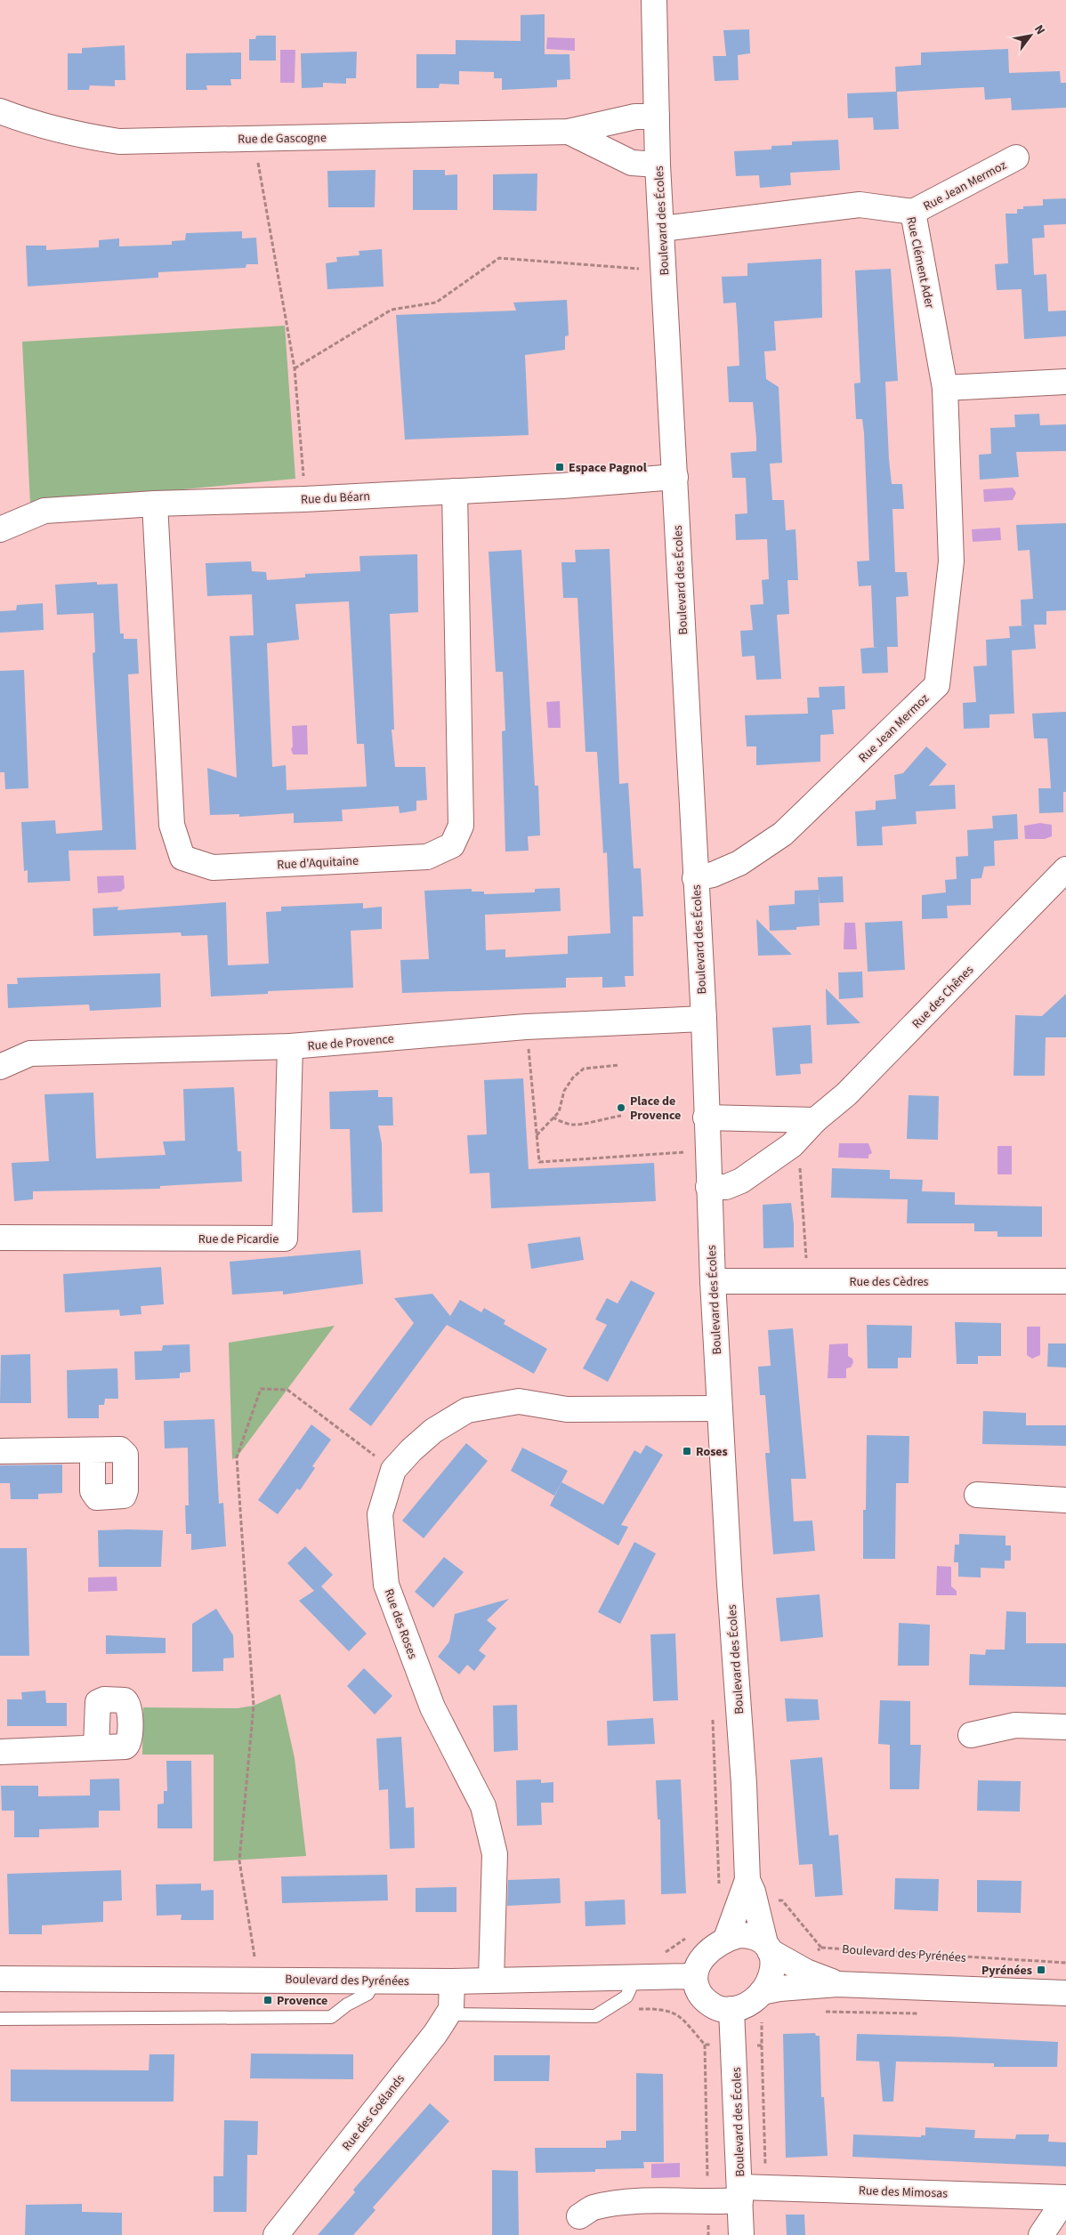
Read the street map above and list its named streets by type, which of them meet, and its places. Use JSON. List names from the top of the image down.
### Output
{
  "streets": {
    "street": [
      "Rue de Gascogne",
      "Rue Jean Mermoz",
      "Boulevard des Écoles",
      "Rue Clément Ader",
      "Rue du Béarn",
      "Rue d'Aquitaine",
      "Rue des Chênes",
      "Rue de Provence",
      "Rue de Picardie",
      "Rue des Cèdres",
      "Rue des Roses",
      "Boulevard des Pyrénées",
      "Rue des Goélands",
      "Rue des Mimosas"
    ]
  },
  "crossings": [
    ["Rue de Gascogne", "Boulevard des Écoles"],
    ["Rue Jean Mermoz", "Boulevard des Écoles"],
    ["Rue Jean Mermoz", "Rue Clément Ader"],
    ["Boulevard des Écoles", "Rue Clément Ader"],
    ["Boulevard des Écoles", "Rue du Béarn"],
    ["Boulevard des Écoles", "Rue des Chênes"],
    ["Boulevard des Écoles", "Rue de Provence"],
    ["Boulevard des Écoles", "Rue des Cèdres"],
    ["Boulevard des Écoles", "Rue des Roses"],
    ["Boulevard des Écoles", "Boulevard des Pyrénées"],
    ["Boulevard des Écoles", "Rue des Mimosas"],
    ["Rue du Béarn", "Rue d'Aquitaine"],
    ["Rue de Provence", "Rue de Picardie"],
    ["Rue des Roses", "Boulevard des Pyrénées"],
    ["Boulevard des Pyrénées", "Rue des Goélands"]
  ],
  "places": {
    "transit": [
      "Espace Pagnol",
      "Roses",
      "Pyrénées",
      "Provence"
    ],
    "other": ["Place de Provence"]
  },
  "north": "top right"
}
